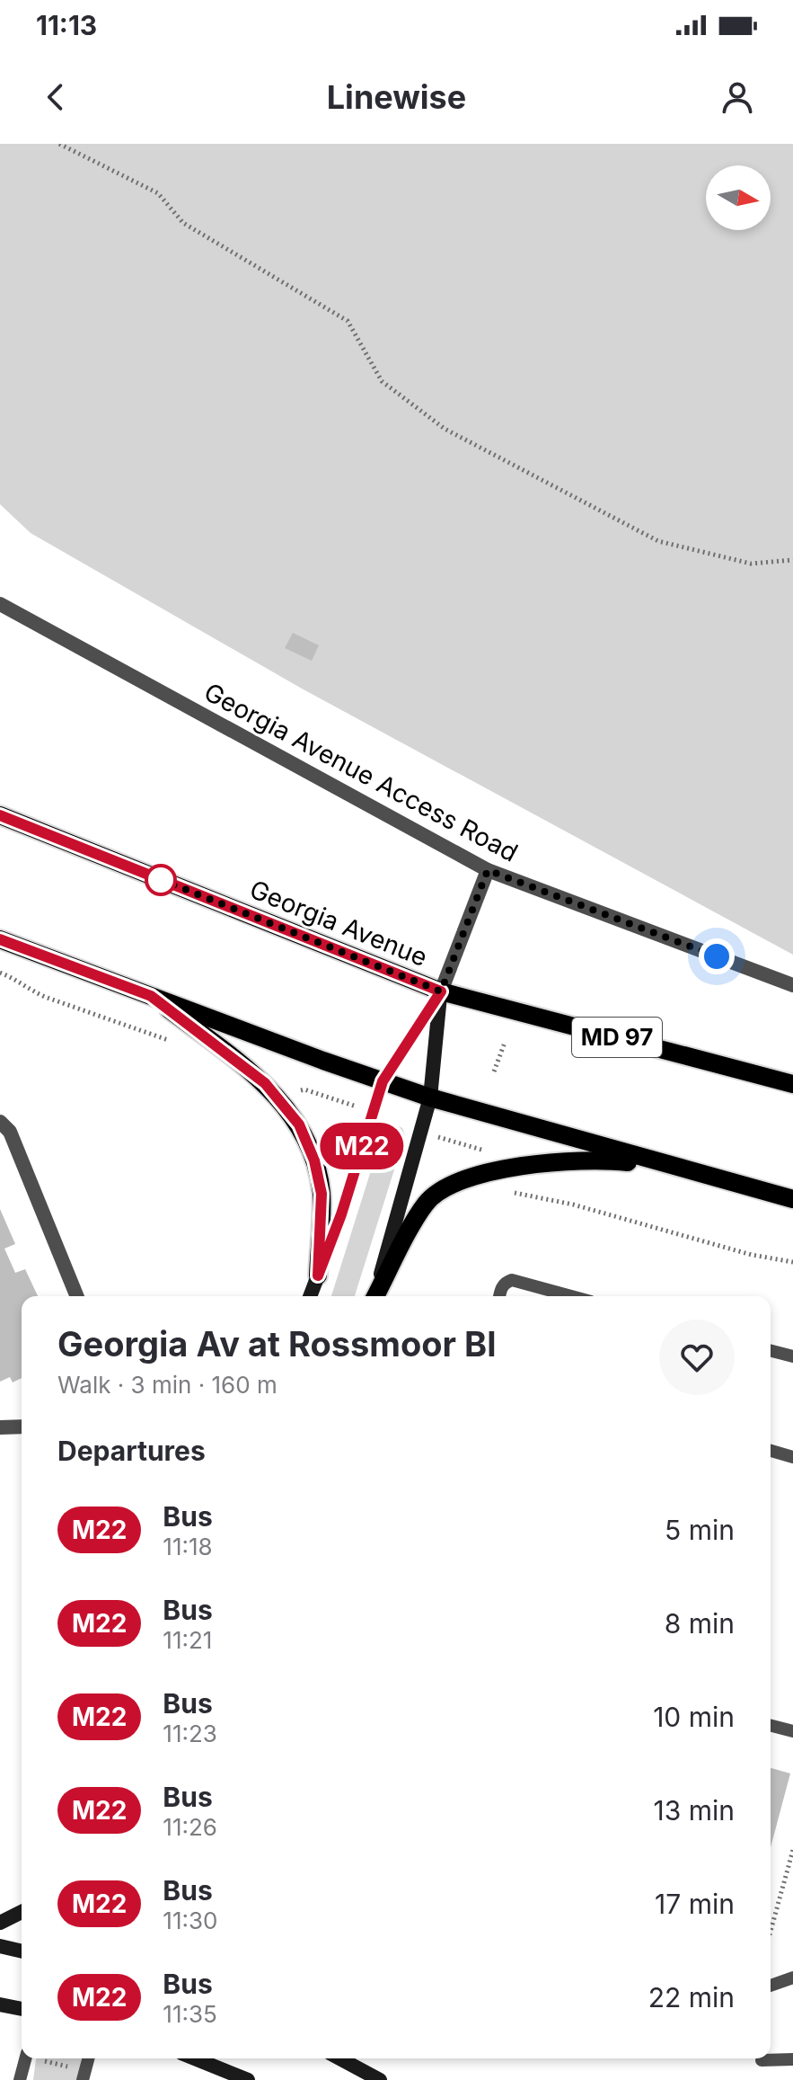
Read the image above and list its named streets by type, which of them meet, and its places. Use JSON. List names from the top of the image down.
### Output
{
  "streets": {
    "main road": ["Georgia Avenue", "MD 97"],
    "street": ["Georgia Avenue Access Road"]
  },
  "lines": ["bus line M22"],
  "north": "right",
  "page": {
    "status": "11:13",
    "header": "Linewise",
    "on_map": "M22",
    "heading": [
      ["Georgia Av at Rossmoor Bl", "Walk · 3 min · 160 m"],
      "Departures"
    ],
    "list": [
      {
        "mark": "M22",
        "name": "Bus",
        "note": "11:18",
        "value": "5 min"
      },
      {
        "mark": "M22",
        "name": "Bus",
        "note": "11:21",
        "value": "8 min"
      },
      {
        "mark": "M22",
        "name": "Bus",
        "note": "11:23",
        "value": "10 min"
      },
      {
        "mark": "M22",
        "name": "Bus",
        "note": "11:26",
        "value": "13 min"
      },
      {
        "mark": "M22",
        "name": "Bus",
        "note": "11:30",
        "value": "17 min"
      },
      {
        "mark": "M22",
        "name": "Bus",
        "note": "11:35",
        "value": "22 min"
      }
    ]
  }
}
